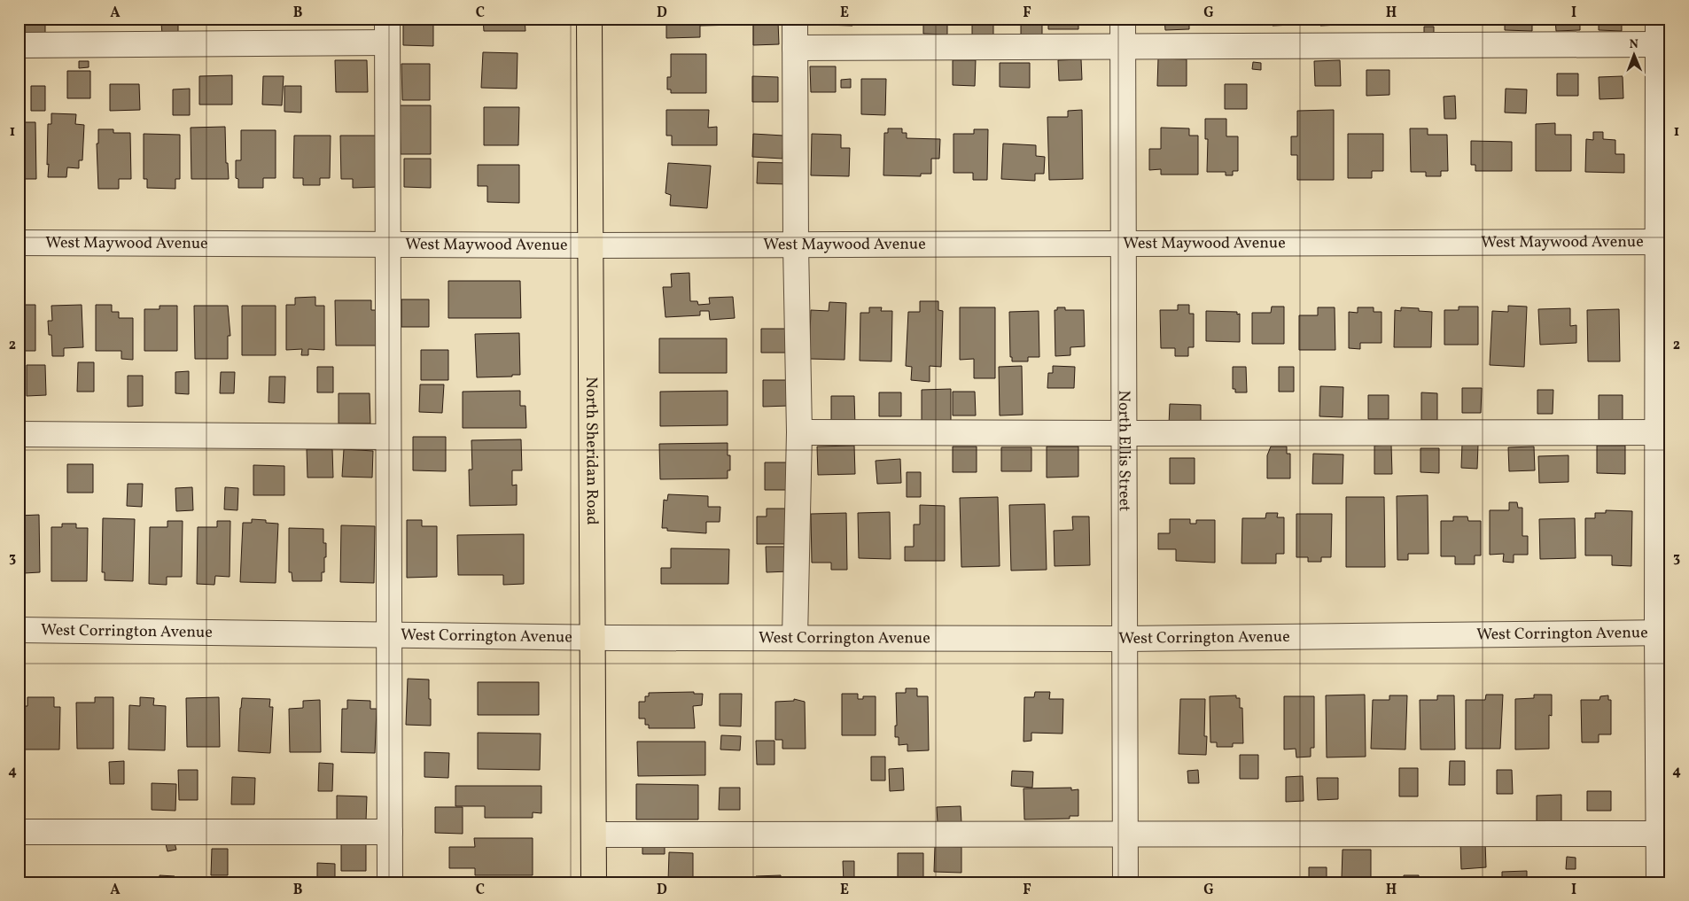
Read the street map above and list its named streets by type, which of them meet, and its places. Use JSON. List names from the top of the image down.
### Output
{
  "streets": {
    "main road": ["North Sheridan Road"],
    "street": ["West Maywood Avenue", "North Ellis Street", "West Corrington Avenue"]
  },
  "crossings": [
    ["West Maywood Avenue", "North Sheridan Road"],
    ["West Maywood Avenue", "North Ellis Street"],
    ["North Sheridan Road", "West Corrington Avenue"],
    ["North Ellis Street", "West Corrington Avenue"]
  ],
  "north": "top",
  "grid": {
    "columns": [
      "A",
      "B",
      "C",
      "D",
      "E",
      "F",
      "G",
      "H",
      "I"
    ],
    "rows": [
      "1",
      "2",
      "3",
      "4"
    ]
  }
}
